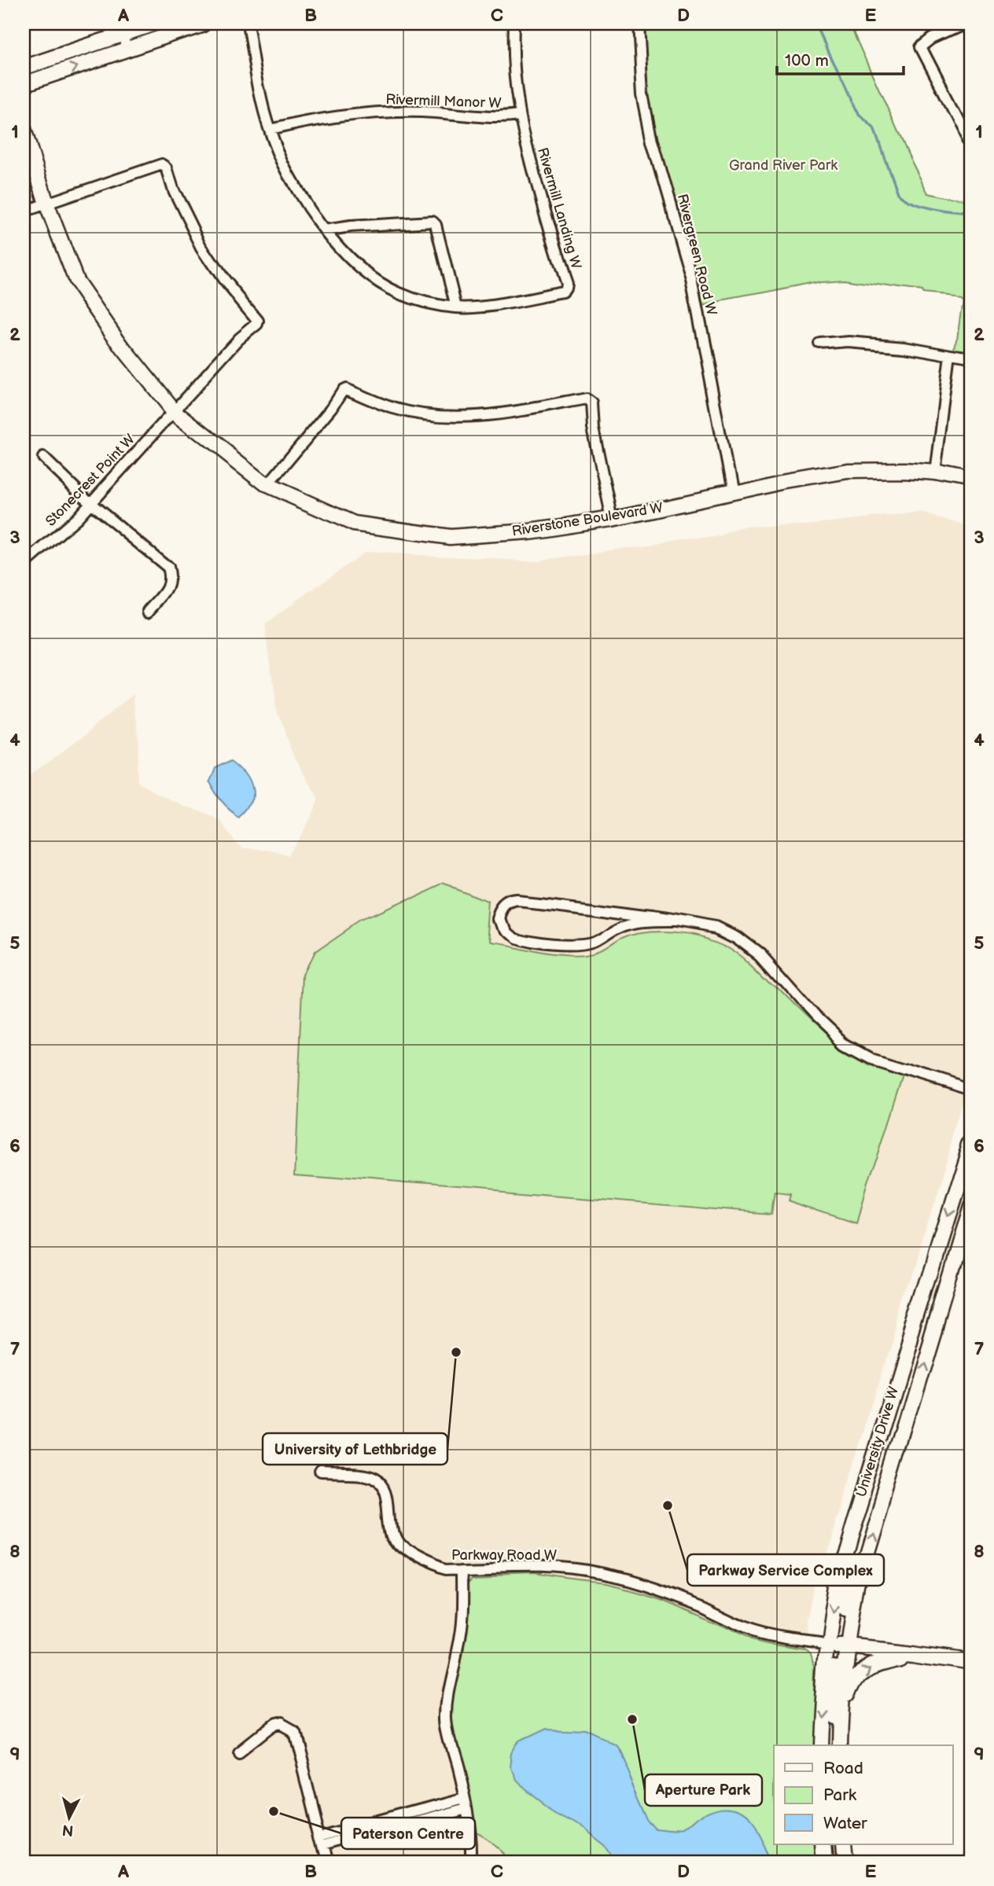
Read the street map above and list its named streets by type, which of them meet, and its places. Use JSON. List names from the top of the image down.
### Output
{
  "streets": {
    "street": [
      "Rivermill Manor W",
      "Rivermill Landing W",
      "Rivergreen Road W",
      "Stonecrest Point W",
      "Riverstone Boulevard W",
      "University Drive W",
      "Parkway Road W"
    ]
  },
  "crossings": [
    ["Rivermill Manor W", "Rivermill Landing W"],
    ["Rivergreen Road W", "Riverstone Boulevard W"],
    ["Stonecrest Point W", "Riverstone Boulevard W"],
    ["University Drive W", "Parkway Road W"]
  ],
  "parks": ["Grand River Park"],
  "places": [
    "University of Lethbridge",
    "Parkway Service Complex",
    "Aperture Park",
    "Paterson Centre"
  ],
  "legend": ["Road", "Park", "Water"],
  "scale_bar": "100 m",
  "north": "bottom",
  "grid": {
    "columns": [
      "A",
      "B",
      "C",
      "D",
      "E"
    ],
    "rows": [
      "1",
      "2",
      "3",
      "4",
      "5",
      "6",
      "7",
      "8",
      "9"
    ]
  }
}
